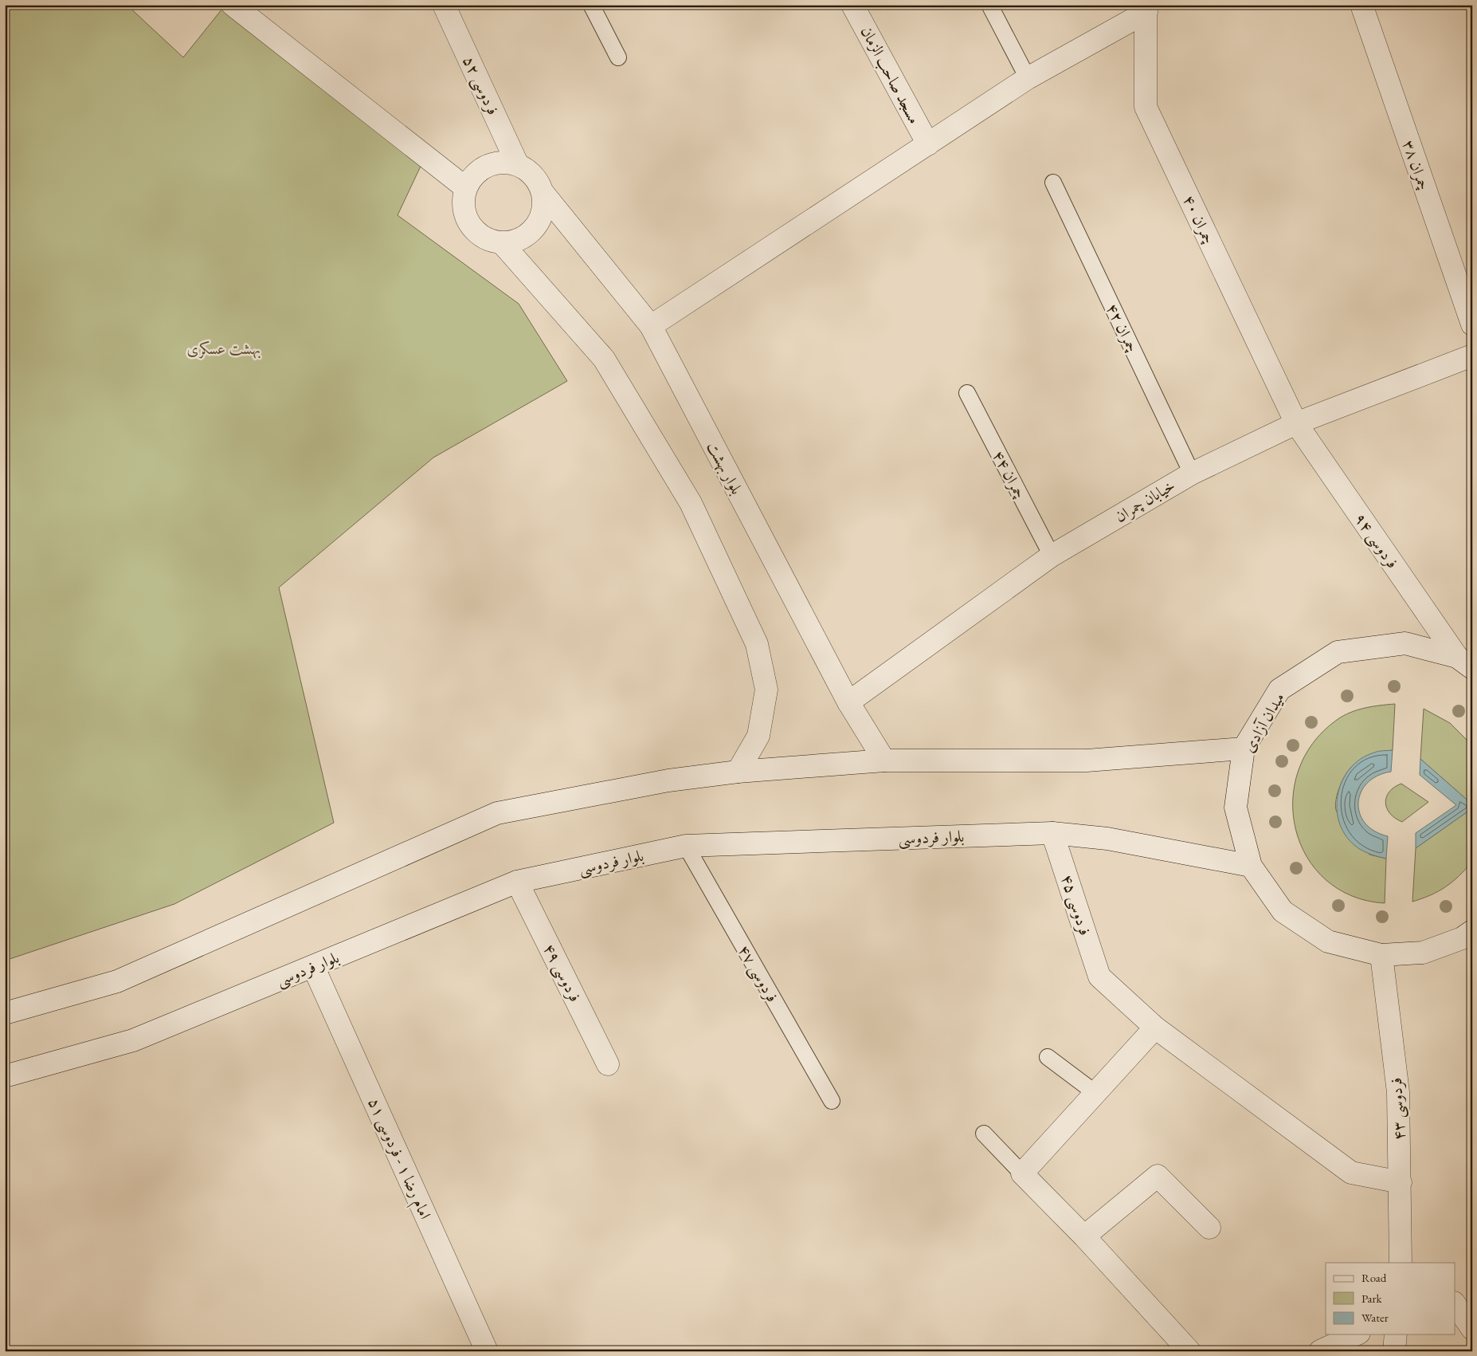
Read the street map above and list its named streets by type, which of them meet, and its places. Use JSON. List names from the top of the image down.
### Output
{
  "streets": {
    "street": [
      "مسجد صاحب الزمان",
      "فردوسی ۵۲",
      "چمران ۳۸",
      "چمران ۴۰",
      "بلوار بهشت",
      "خیابان چمران",
      "فردوسی ۹۴",
      "میدان آزادی",
      "بلوار فردوسی",
      "فردوسی ۴۵",
      "فردوسی ۴۹",
      "فردوسی ۴۳",
      "امام رضا ۱ - فردوسی ۵۱"
    ],
    "lane": ["چمران ۴۲", "چمران ۴۴", "فردوسی ۴۷"]
  },
  "crossings": [
    ["فردوسی ۵۲", "بلوار بهشت"],
    ["چمران ۴۰", "خیابان چمران"],
    ["چمران ۴۰", "فردوسی ۹۴"],
    ["چمران ۴۲", "خیابان چمران"],
    ["بلوار بهشت", "خیابان چمران"],
    ["چمران ۴۴", "خیابان چمران"],
    ["خیابان چمران", "فردوسی ۹۴"],
    ["فردوسی ۹۴", "میدان آزادی"],
    ["میدان آزادی", "بلوار فردوسی"],
    ["میدان آزادی", "فردوسی ۴۳"],
    ["بلوار فردوسی", "فردوسی ۴۵"],
    ["بلوار فردوسی", "فردوسی ۴۹"],
    ["بلوار فردوسی", "فردوسی ۴۷"],
    ["بلوار فردوسی", "امام رضا ۱ - فردوسی ۵۱"]
  ],
  "parks": ["بهشت عسکری"],
  "legend": ["Road", "Park", "Water"]
}
